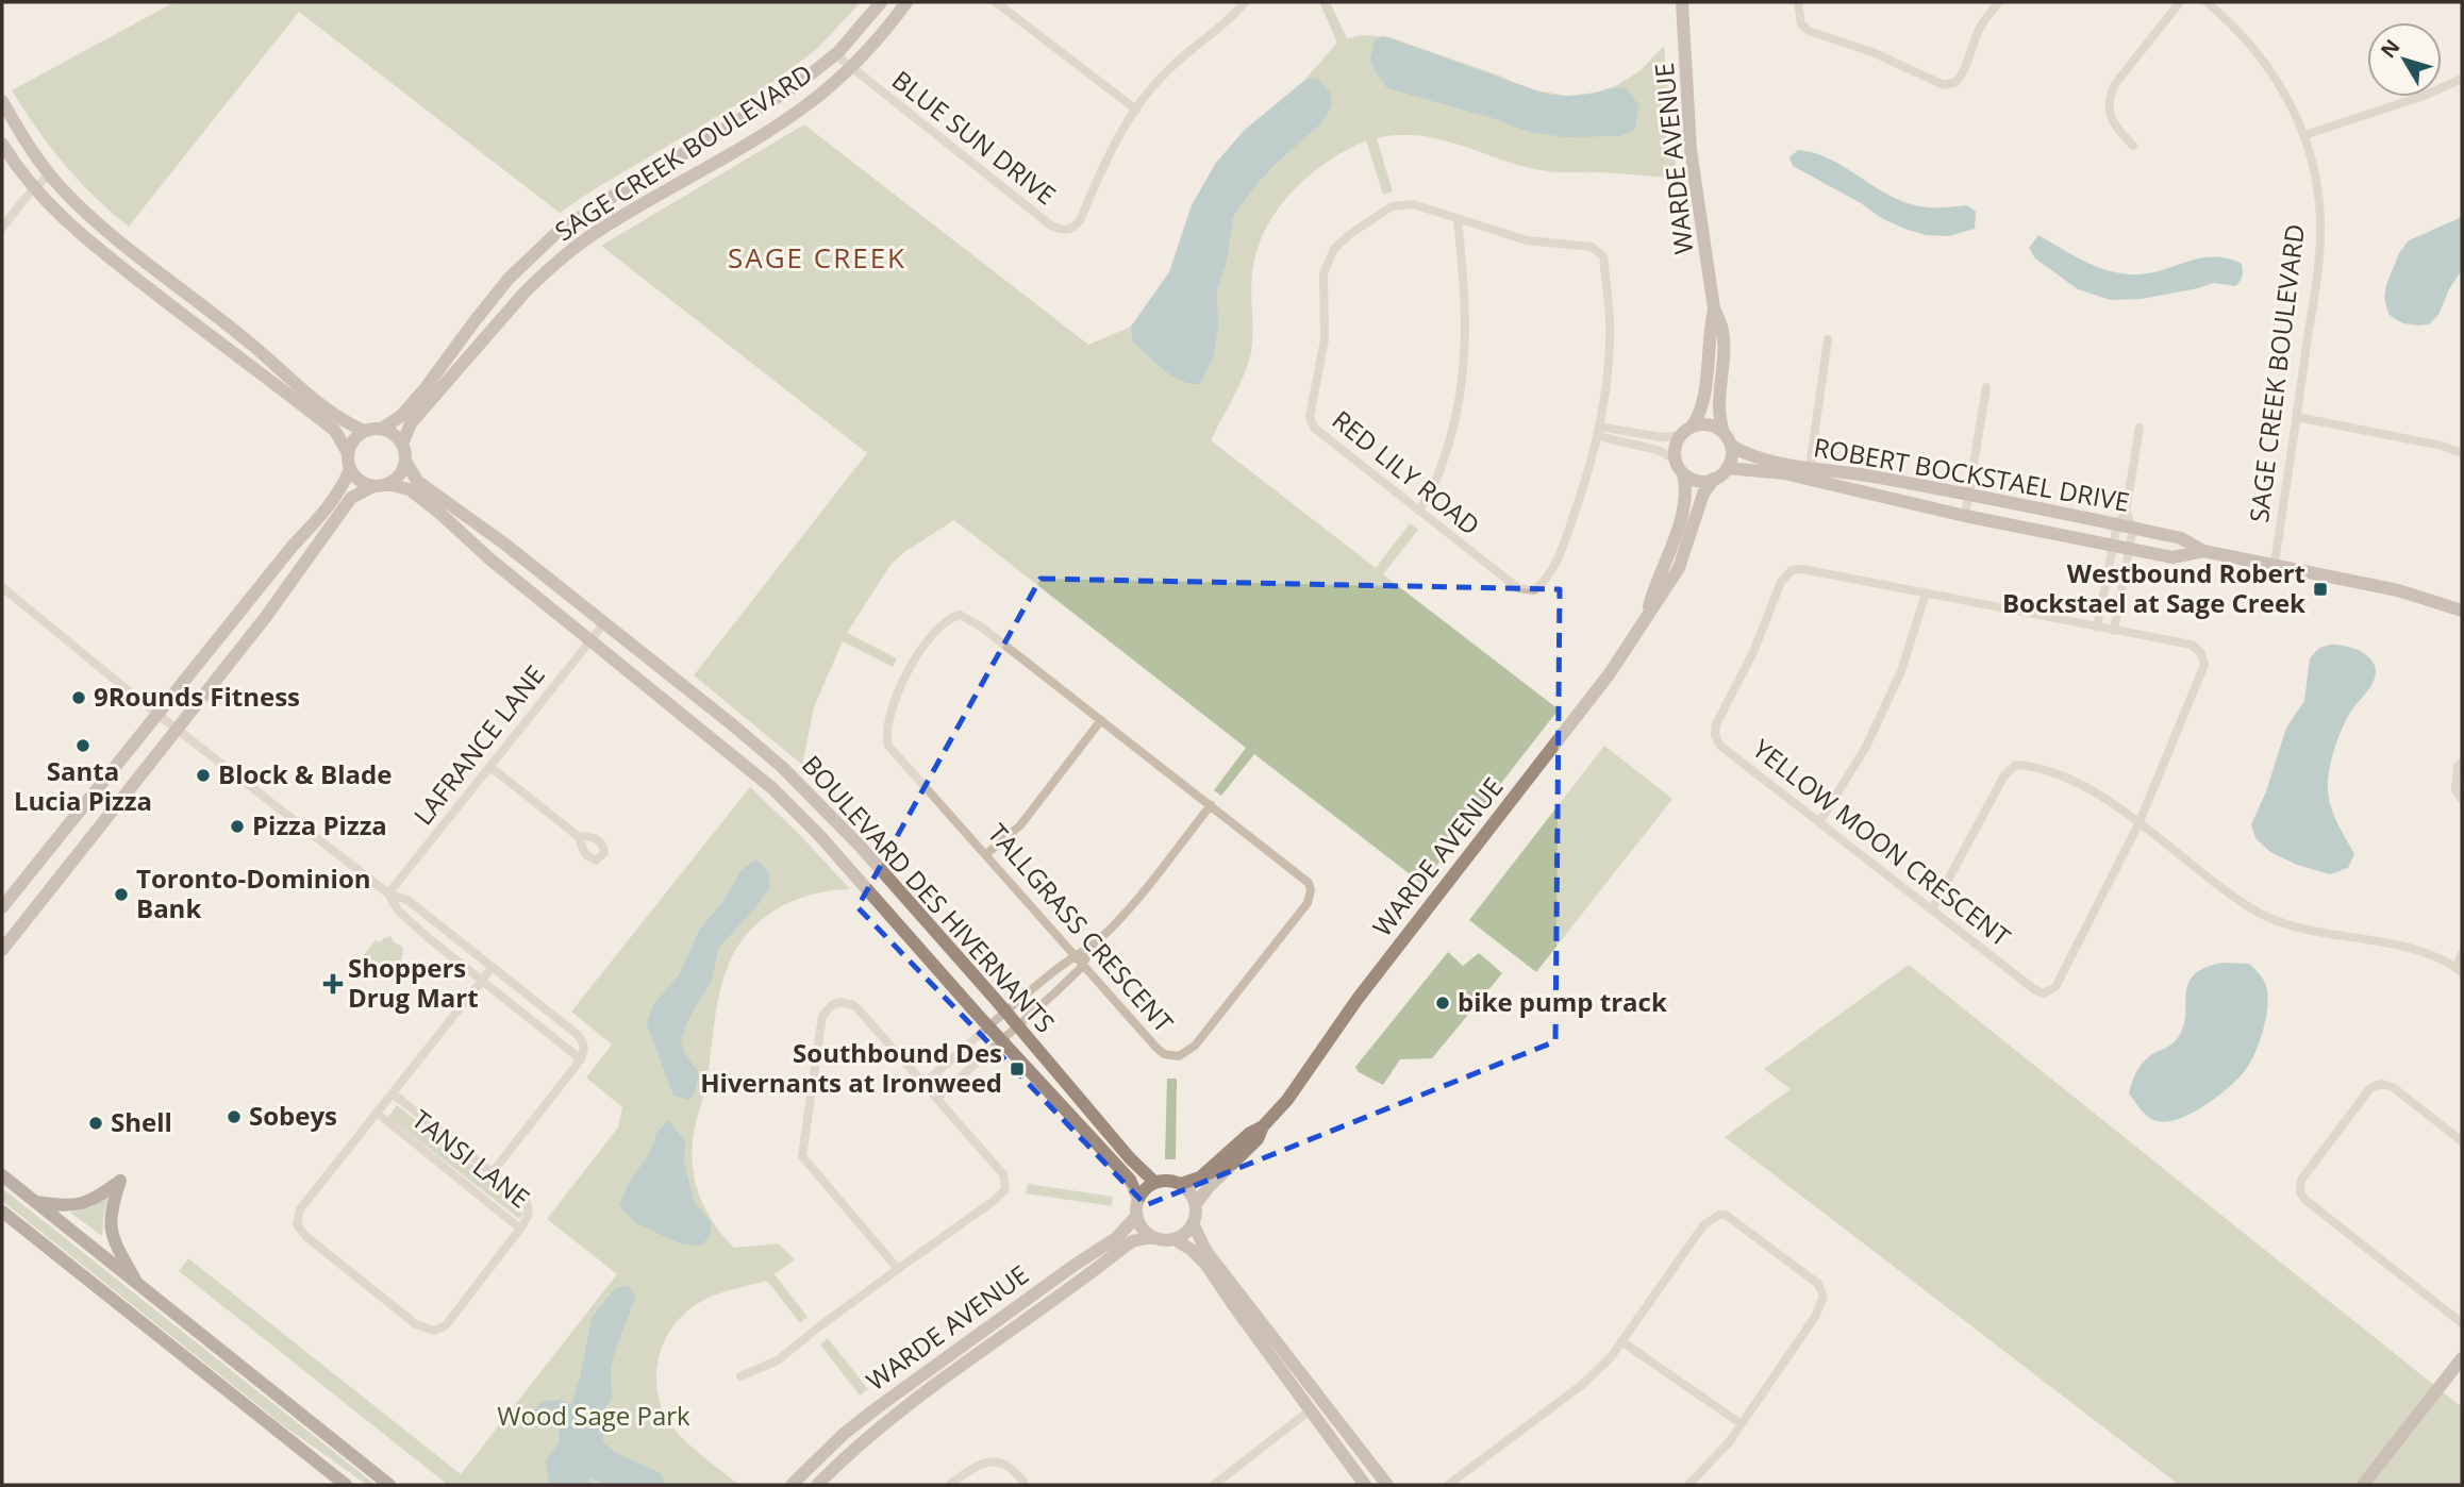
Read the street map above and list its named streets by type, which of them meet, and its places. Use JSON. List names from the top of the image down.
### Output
{
  "streets": {
    "street": [
      "BLUE SUN DRIVE",
      "SAGE CREEK BOULEVARD",
      "WARDE AVENUE",
      "RED LILY ROAD",
      "ROBERT BOCKSTAEL DRIVE",
      "LAFRANCE LANE",
      "YELLOW MOON CRESCENT",
      "BOULEVARD DES HIVERNANTS",
      "TALLGRASS CRESCENT",
      "TANSI LANE"
    ]
  },
  "crossings": [
    ["BLUE SUN DRIVE", "SAGE CREEK BOULEVARD"],
    ["SAGE CREEK BOULEVARD", "ROBERT BOCKSTAEL DRIVE"],
    ["SAGE CREEK BOULEVARD", "BOULEVARD DES HIVERNANTS"],
    ["WARDE AVENUE", "ROBERT BOCKSTAEL DRIVE"],
    ["WARDE AVENUE", "BOULEVARD DES HIVERNANTS"],
    ["LAFRANCE LANE", "BOULEVARD DES HIVERNANTS"]
  ],
  "districts": ["SAGE CREEK"],
  "parks": ["Wood Sage Park"],
  "places": {
    "transit": ["Westbound Robert Bockstael at Sage Creek", "Southbound Des Hivernants at Ironweed"],
    "other": [
      "9Rounds Fitness",
      "Santa Lucia Pizza",
      "Block & Blade",
      "Pizza Pizza",
      "Toronto-Dominion Bank",
      "bike pump track",
      "Sobeys",
      "Shell"
    ],
    "health": ["Shoppers Drug Mart"]
  },
  "north": "top left"
}
